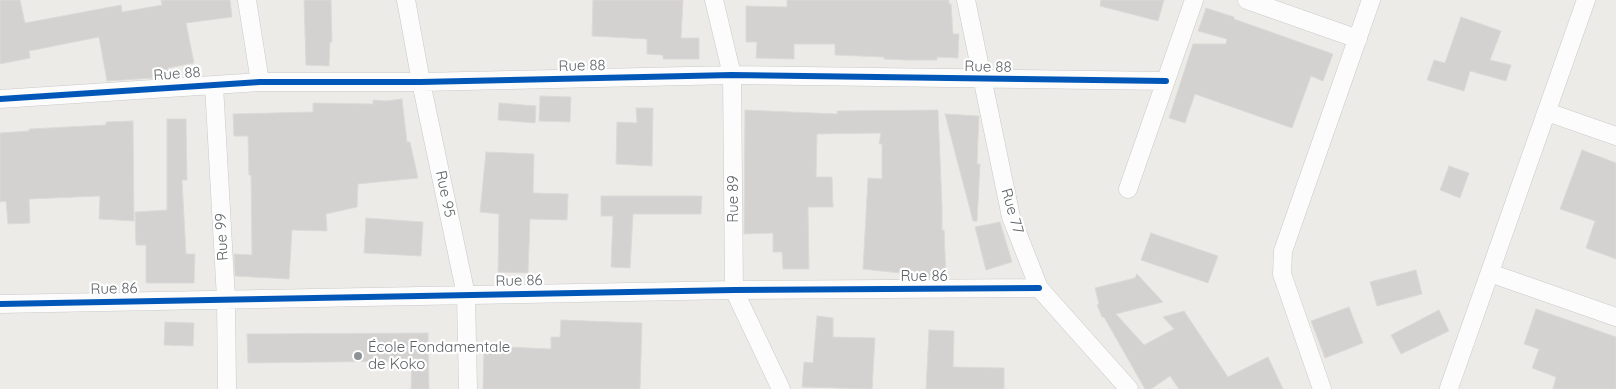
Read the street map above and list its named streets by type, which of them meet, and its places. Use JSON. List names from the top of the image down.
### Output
{
  "streets": {
    "street": [
      "Rue 88",
      "Rue 95",
      "Rue 89",
      "Rue 77",
      "Rue 99",
      "Rue 86"
    ]
  },
  "crossings": [
    ["Rue 88", "Rue 95"],
    ["Rue 88", "Rue 89"],
    ["Rue 88", "Rue 77"],
    ["Rue 88", "Rue 99"],
    ["Rue 95", "Rue 86"],
    ["Rue 89", "Rue 86"],
    ["Rue 77", "Rue 86"],
    ["Rue 99", "Rue 86"]
  ],
  "places": ["École Fondamentale de Koko"]
}
